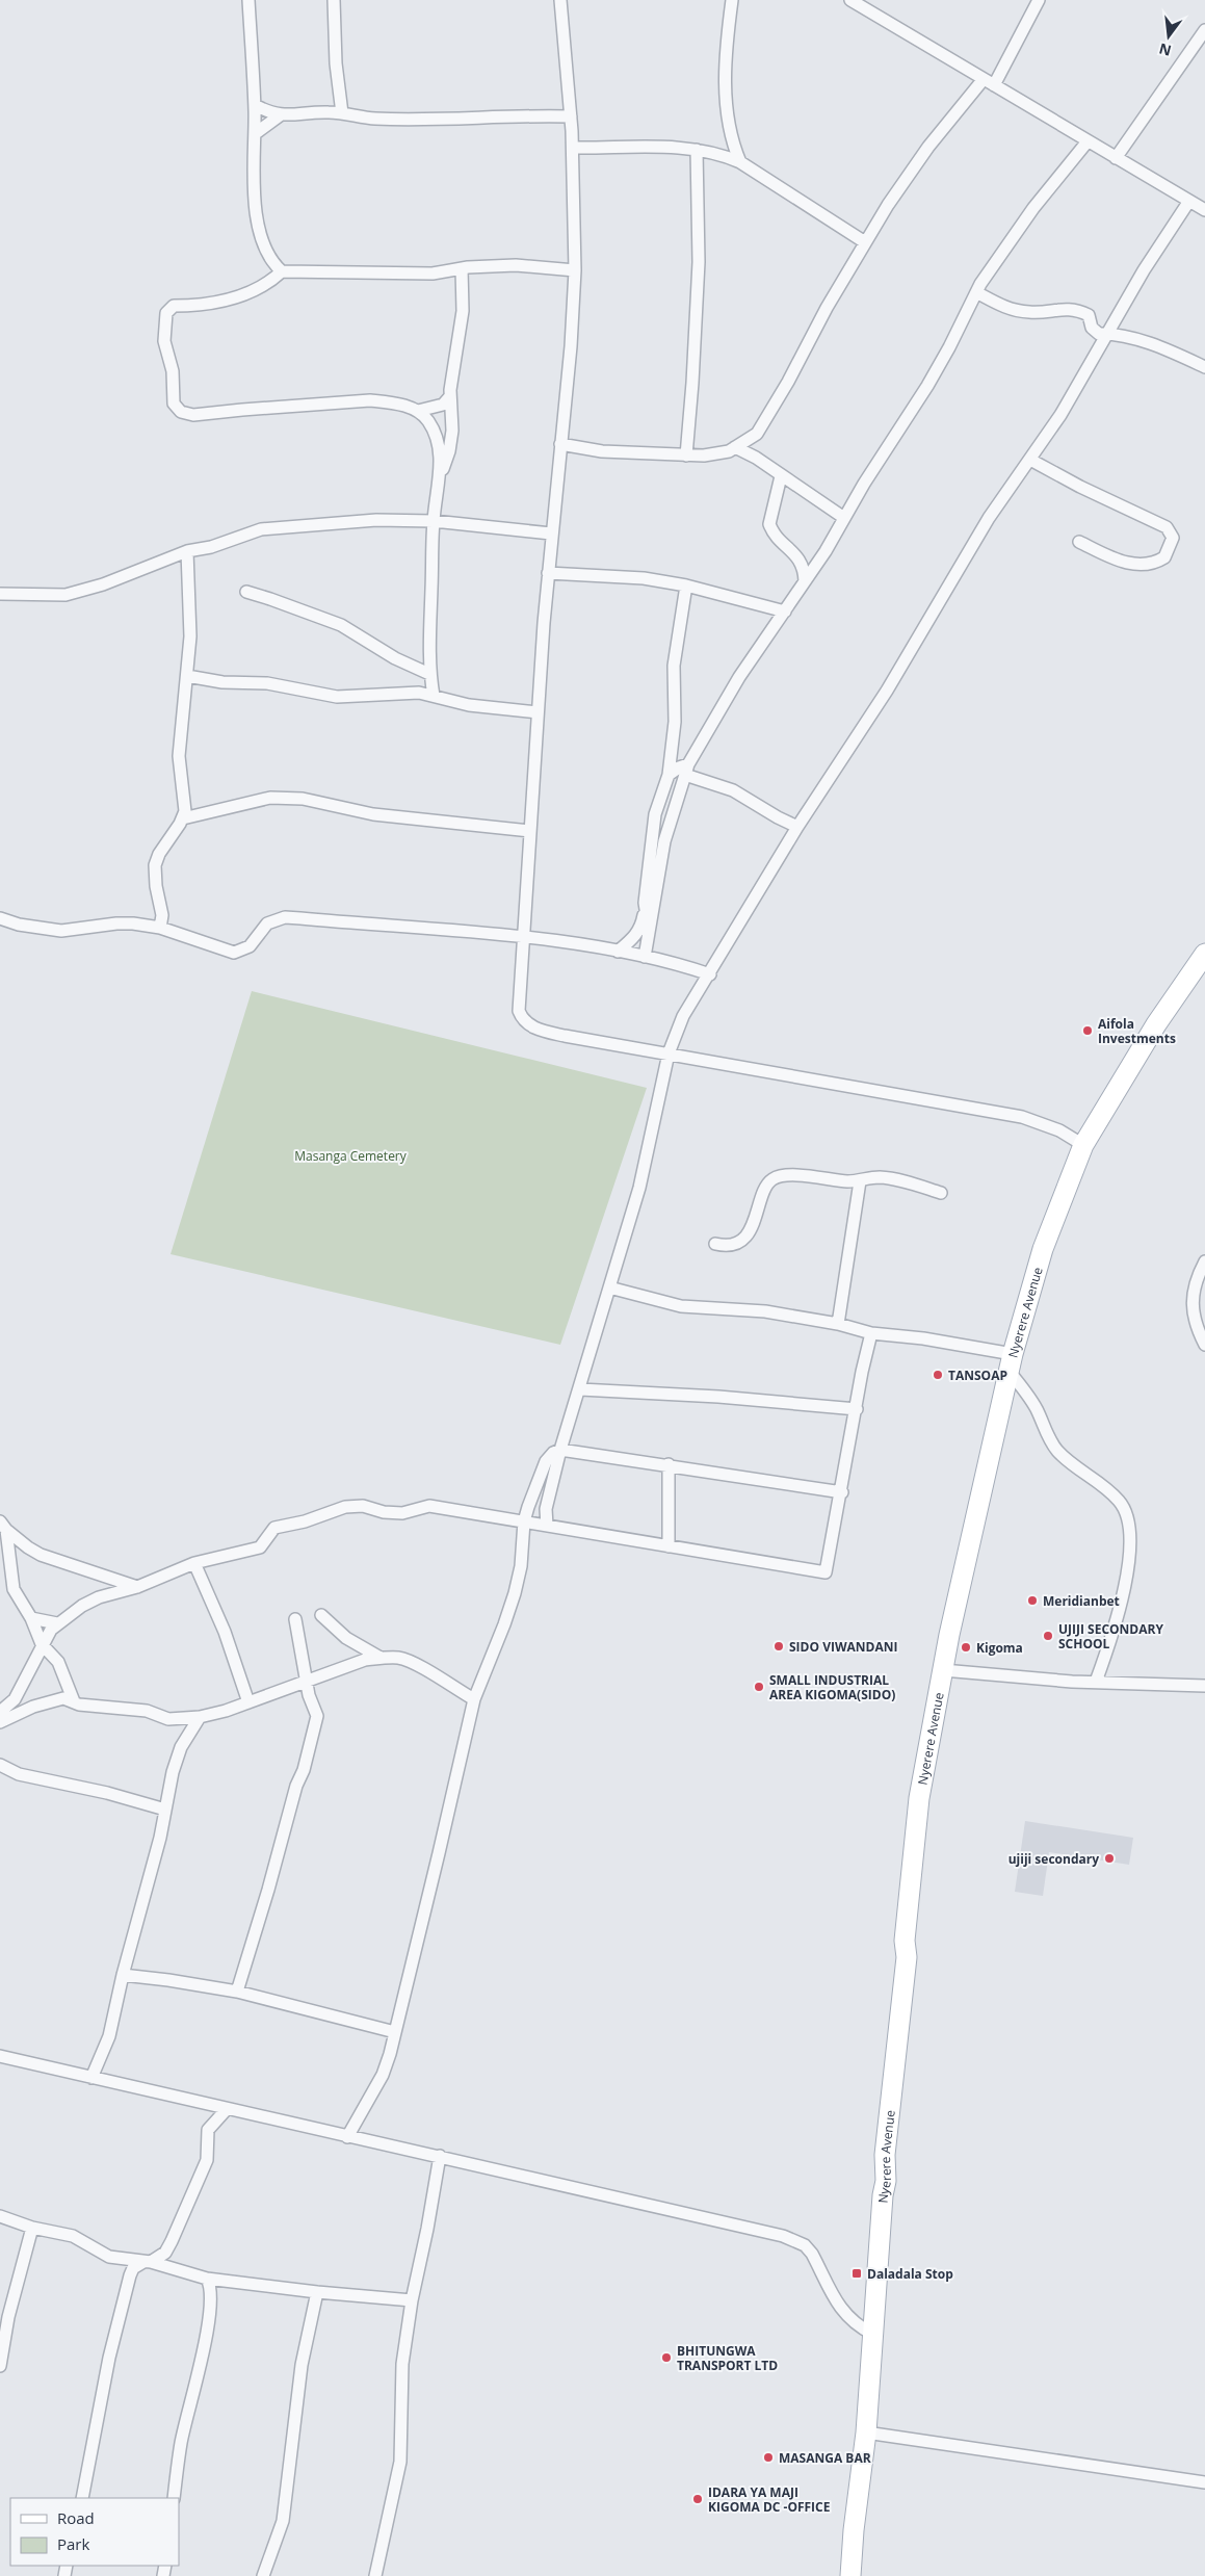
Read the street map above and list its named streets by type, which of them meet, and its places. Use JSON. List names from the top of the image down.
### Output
{
  "streets": {
    "main road": ["Nyerere Avenue"]
  },
  "parks": ["Masanga Cemetery"],
  "places": {
    "other": [
      "Aifola Investments",
      "TANSOAP",
      "Meridianbet",
      "UJIJI SECONDARY SCHOOL",
      "SIDO VIWANDANI",
      "Kigoma",
      "SMALL INDUSTRIAL AREA KIGOMA(SIDO)",
      "ujiji secondary",
      "BHITUNGWA TRANSPORT LTD",
      "MASANGA BAR",
      "IDARA YA MAJI KIGOMA DC -OFFICE"
    ],
    "transit": ["Daladala Stop"]
  },
  "legend": ["Road", "Park"],
  "north": "bottom"
}
